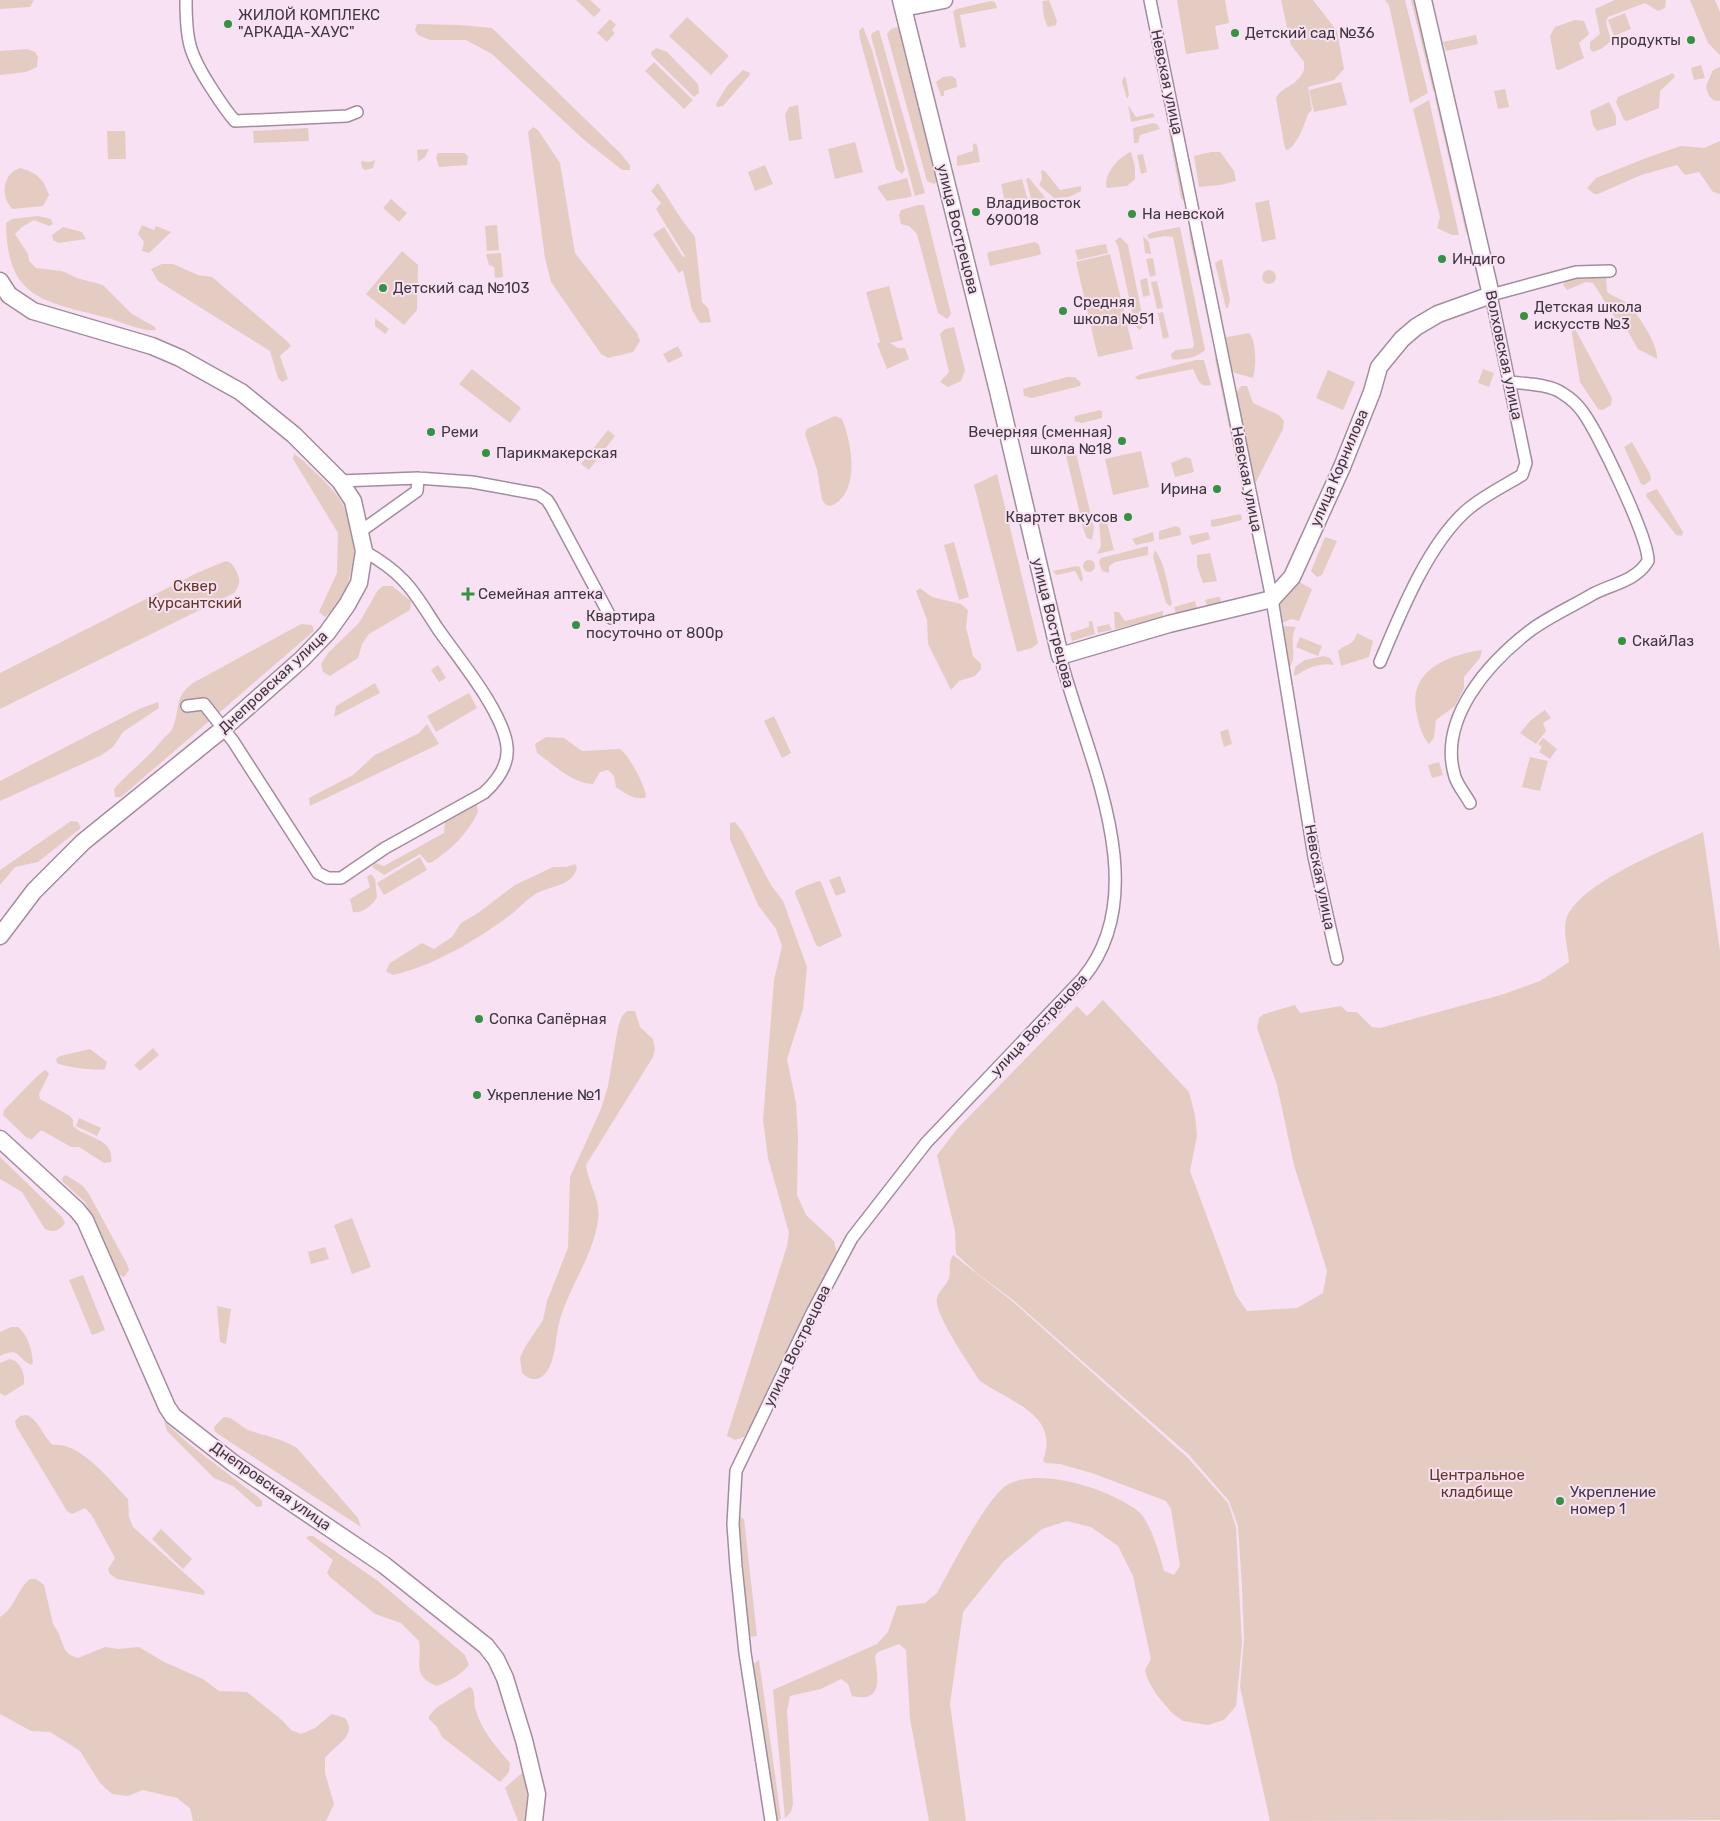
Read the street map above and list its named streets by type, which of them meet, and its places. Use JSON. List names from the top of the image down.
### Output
{
  "streets": {
    "main road": [
      "улица Вострецова",
      "Волховская улица",
      "улица Корнилова",
      "Днепровская улица"
    ],
    "street": ["Невская улица"]
  },
  "crossings": [
    ["Невская улица", "улица Корнилова"],
    ["Волховская улица", "улица Корнилова"]
  ],
  "parks": ["Сквер Курсантский", "Центральное кладбище"],
  "places": {
    "other": [
      "ЖИЛОЙ КОМПЛЕКС \"АРКАДА-ХАУС\"",
      "Детский сад №36",
      "продукты",
      "Владивосток 690018",
      "На невской",
      "Индиго",
      "Детский сад №103",
      "Средняя школа №51",
      "Детская школа искусcтв №3",
      "Реми",
      "Вечерняя (сменная) школа №18",
      "Парикмакерская",
      "Ирина",
      "Квартет вкусов",
      "Квартира посуточно от 800р",
      "СкайЛаз",
      "Сопка Сапёрная",
      "Укрепление №1",
      "Укрепление номер 1"
    ],
    "health": ["Семейная аптека"]
  }
}
